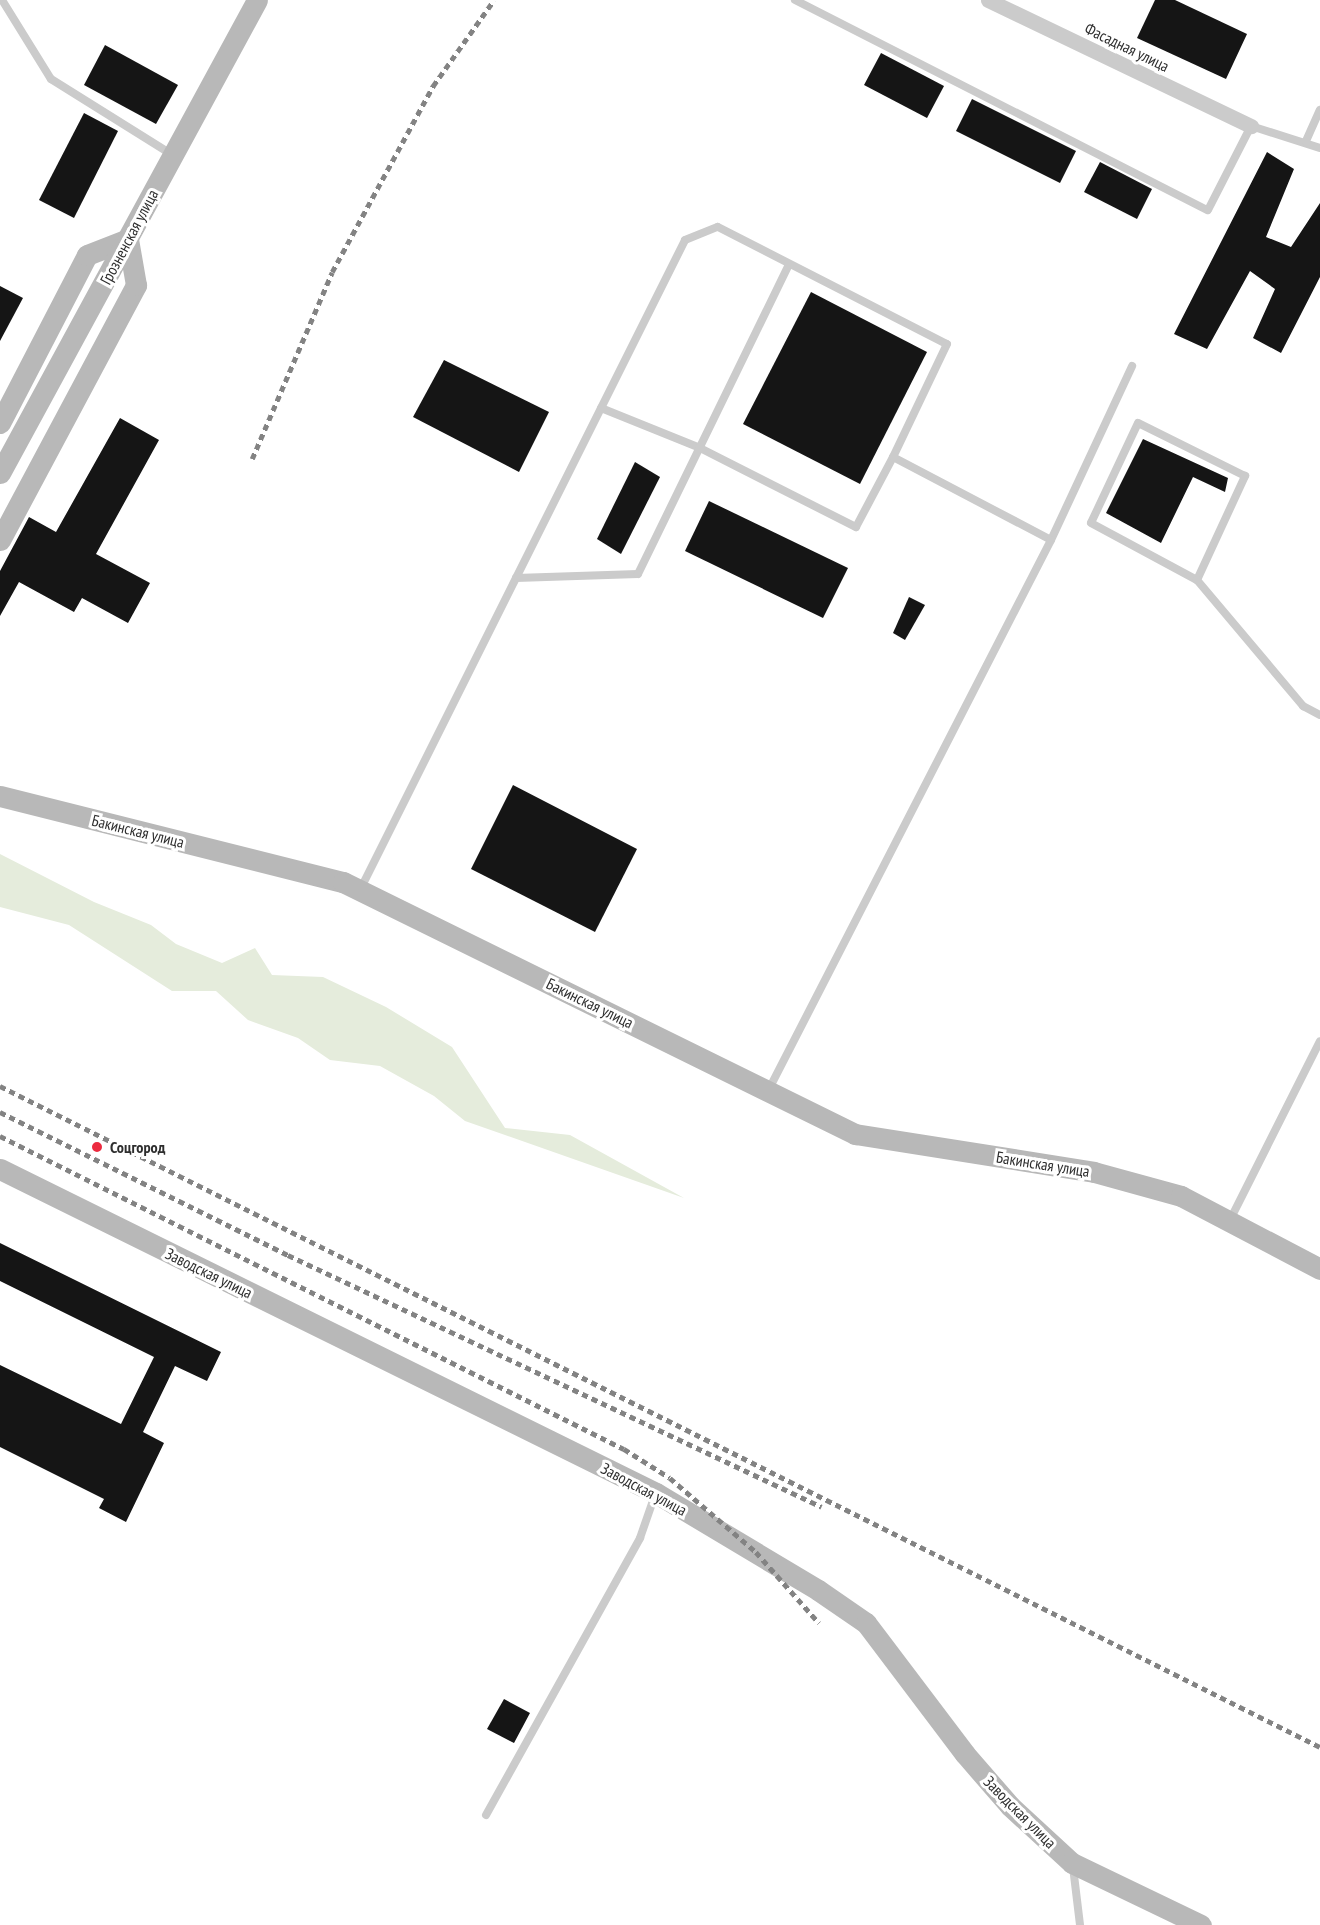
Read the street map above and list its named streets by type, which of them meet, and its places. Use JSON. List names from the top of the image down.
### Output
{
  "streets": {
    "street": [
      "Фасадная улица",
      "Грозненская улица",
      "Бакинская улица",
      "Заводская улица"
    ]
  },
  "places": ["Соцгород"]
}
